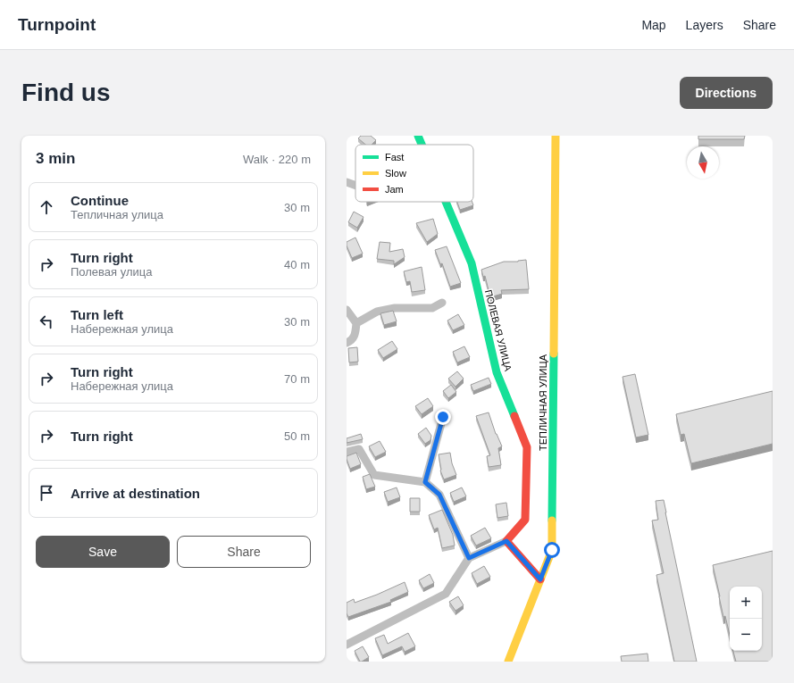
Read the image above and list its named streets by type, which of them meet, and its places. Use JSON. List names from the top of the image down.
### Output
{
  "streets": {
    "street": ["ПОЛЕВАЯ УЛИЦА", "ТЕПЛИЧНАЯ УЛИЦА"]
  },
  "legend": ["Fast", "Slow", "Jam"],
  "north": "bottom",
  "page": {
    "header": "Turnpoint",
    "nav": ["Map", "Layers", "Share"],
    "buttons": [
      "Directions",
      ["Save", "Share"]
    ],
    "title": "Find us",
    "heading": ["3 min", "Walk · 220 m"],
    "list": [
      ["Continue", "Тепличная улица", "30 m"],
      ["Turn right", "Полевая улица", "40 m"],
      ["Turn left", "Набережная улица", "30 m"],
      ["Turn right", "Набережная улица", "70 m"],
      ["Turn right", "50 m"],
      "Arrive at destination"
    ],
    "map_buttons": ["+", "−"]
  }
}
